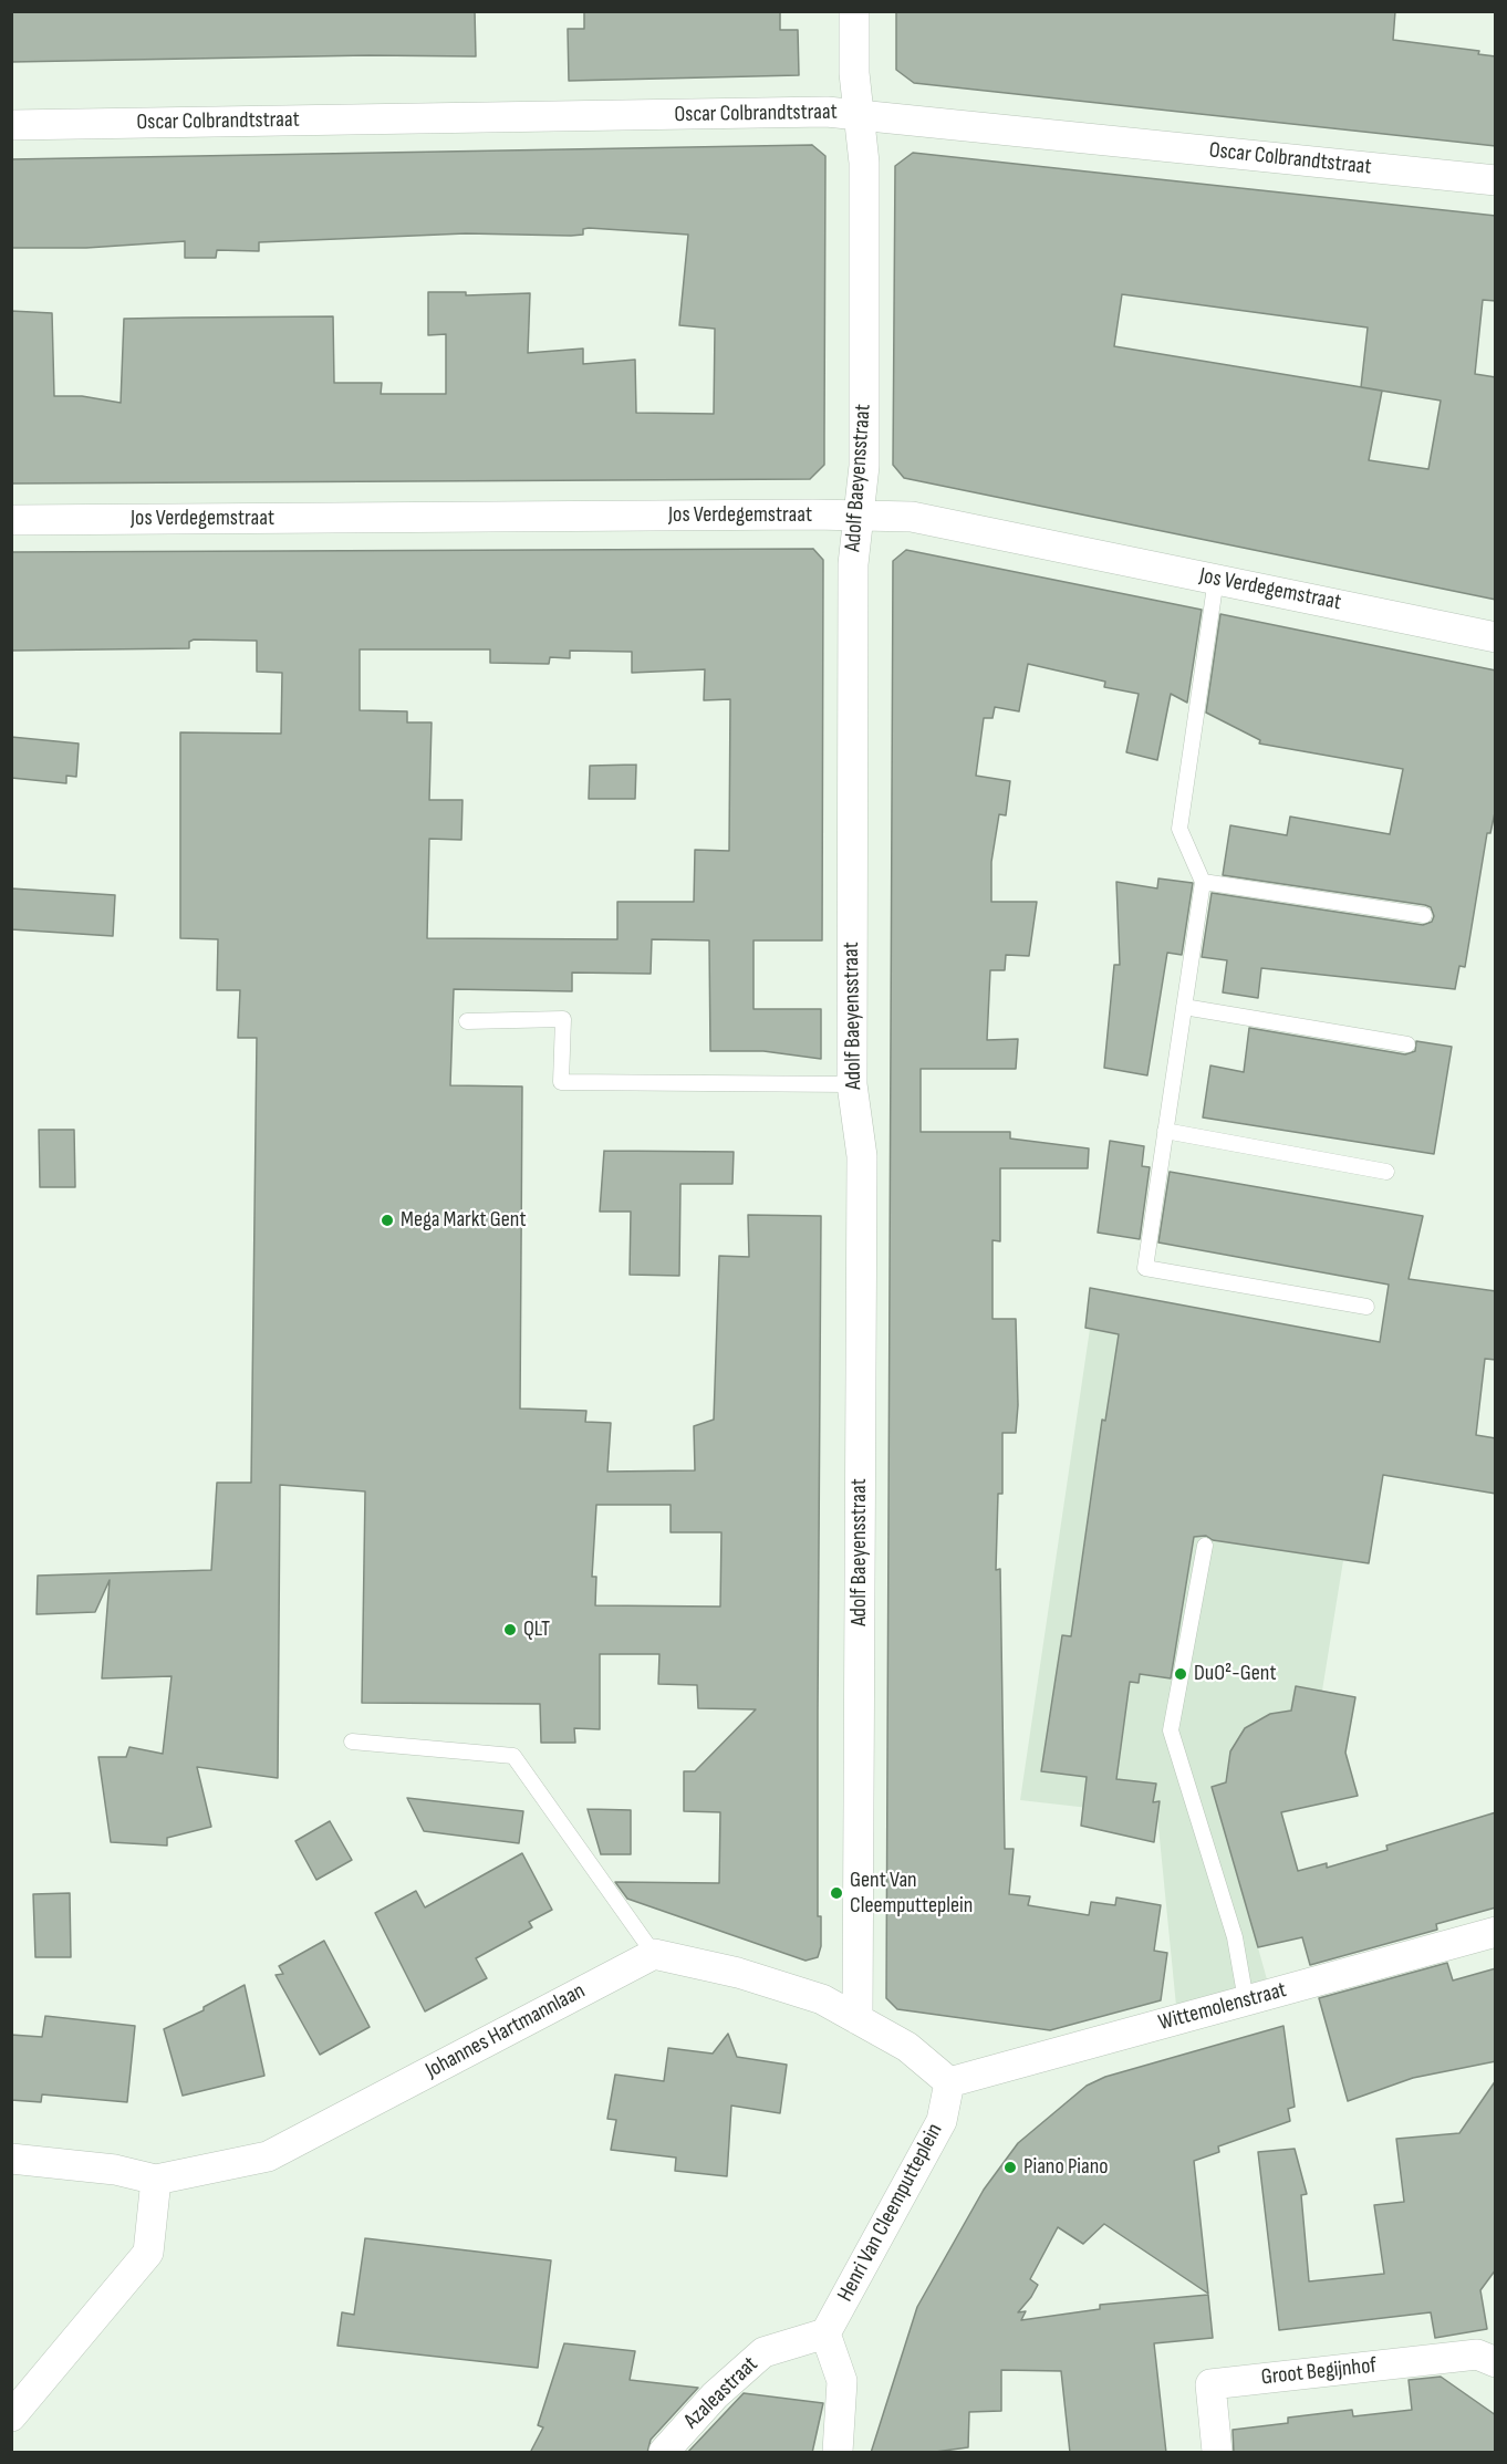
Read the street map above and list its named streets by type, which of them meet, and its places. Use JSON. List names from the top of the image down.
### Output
{
  "streets": {
    "street": [
      "Oscar Colbrandtstraat",
      "Adolf Baeyensstraat",
      "Jos Verdegemstraat",
      "Wittemolenstraat",
      "Johannes Hartmannlaan",
      "Henri Van Cleemputteplein",
      "Groot Begijnhof",
      "Azaleastraat"
    ]
  },
  "crossings": [
    ["Oscar Colbrandtstraat", "Adolf Baeyensstraat"],
    ["Adolf Baeyensstraat", "Jos Verdegemstraat"],
    ["Wittemolenstraat", "Henri Van Cleemputteplein"],
    ["Henri Van Cleemputteplein", "Azaleastraat"]
  ],
  "places": [
    "Mega Markt Gent",
    "QLT",
    "DuO²-Gent",
    "Gent Van Cleemputteplein",
    "Piano Piano"
  ]
}
